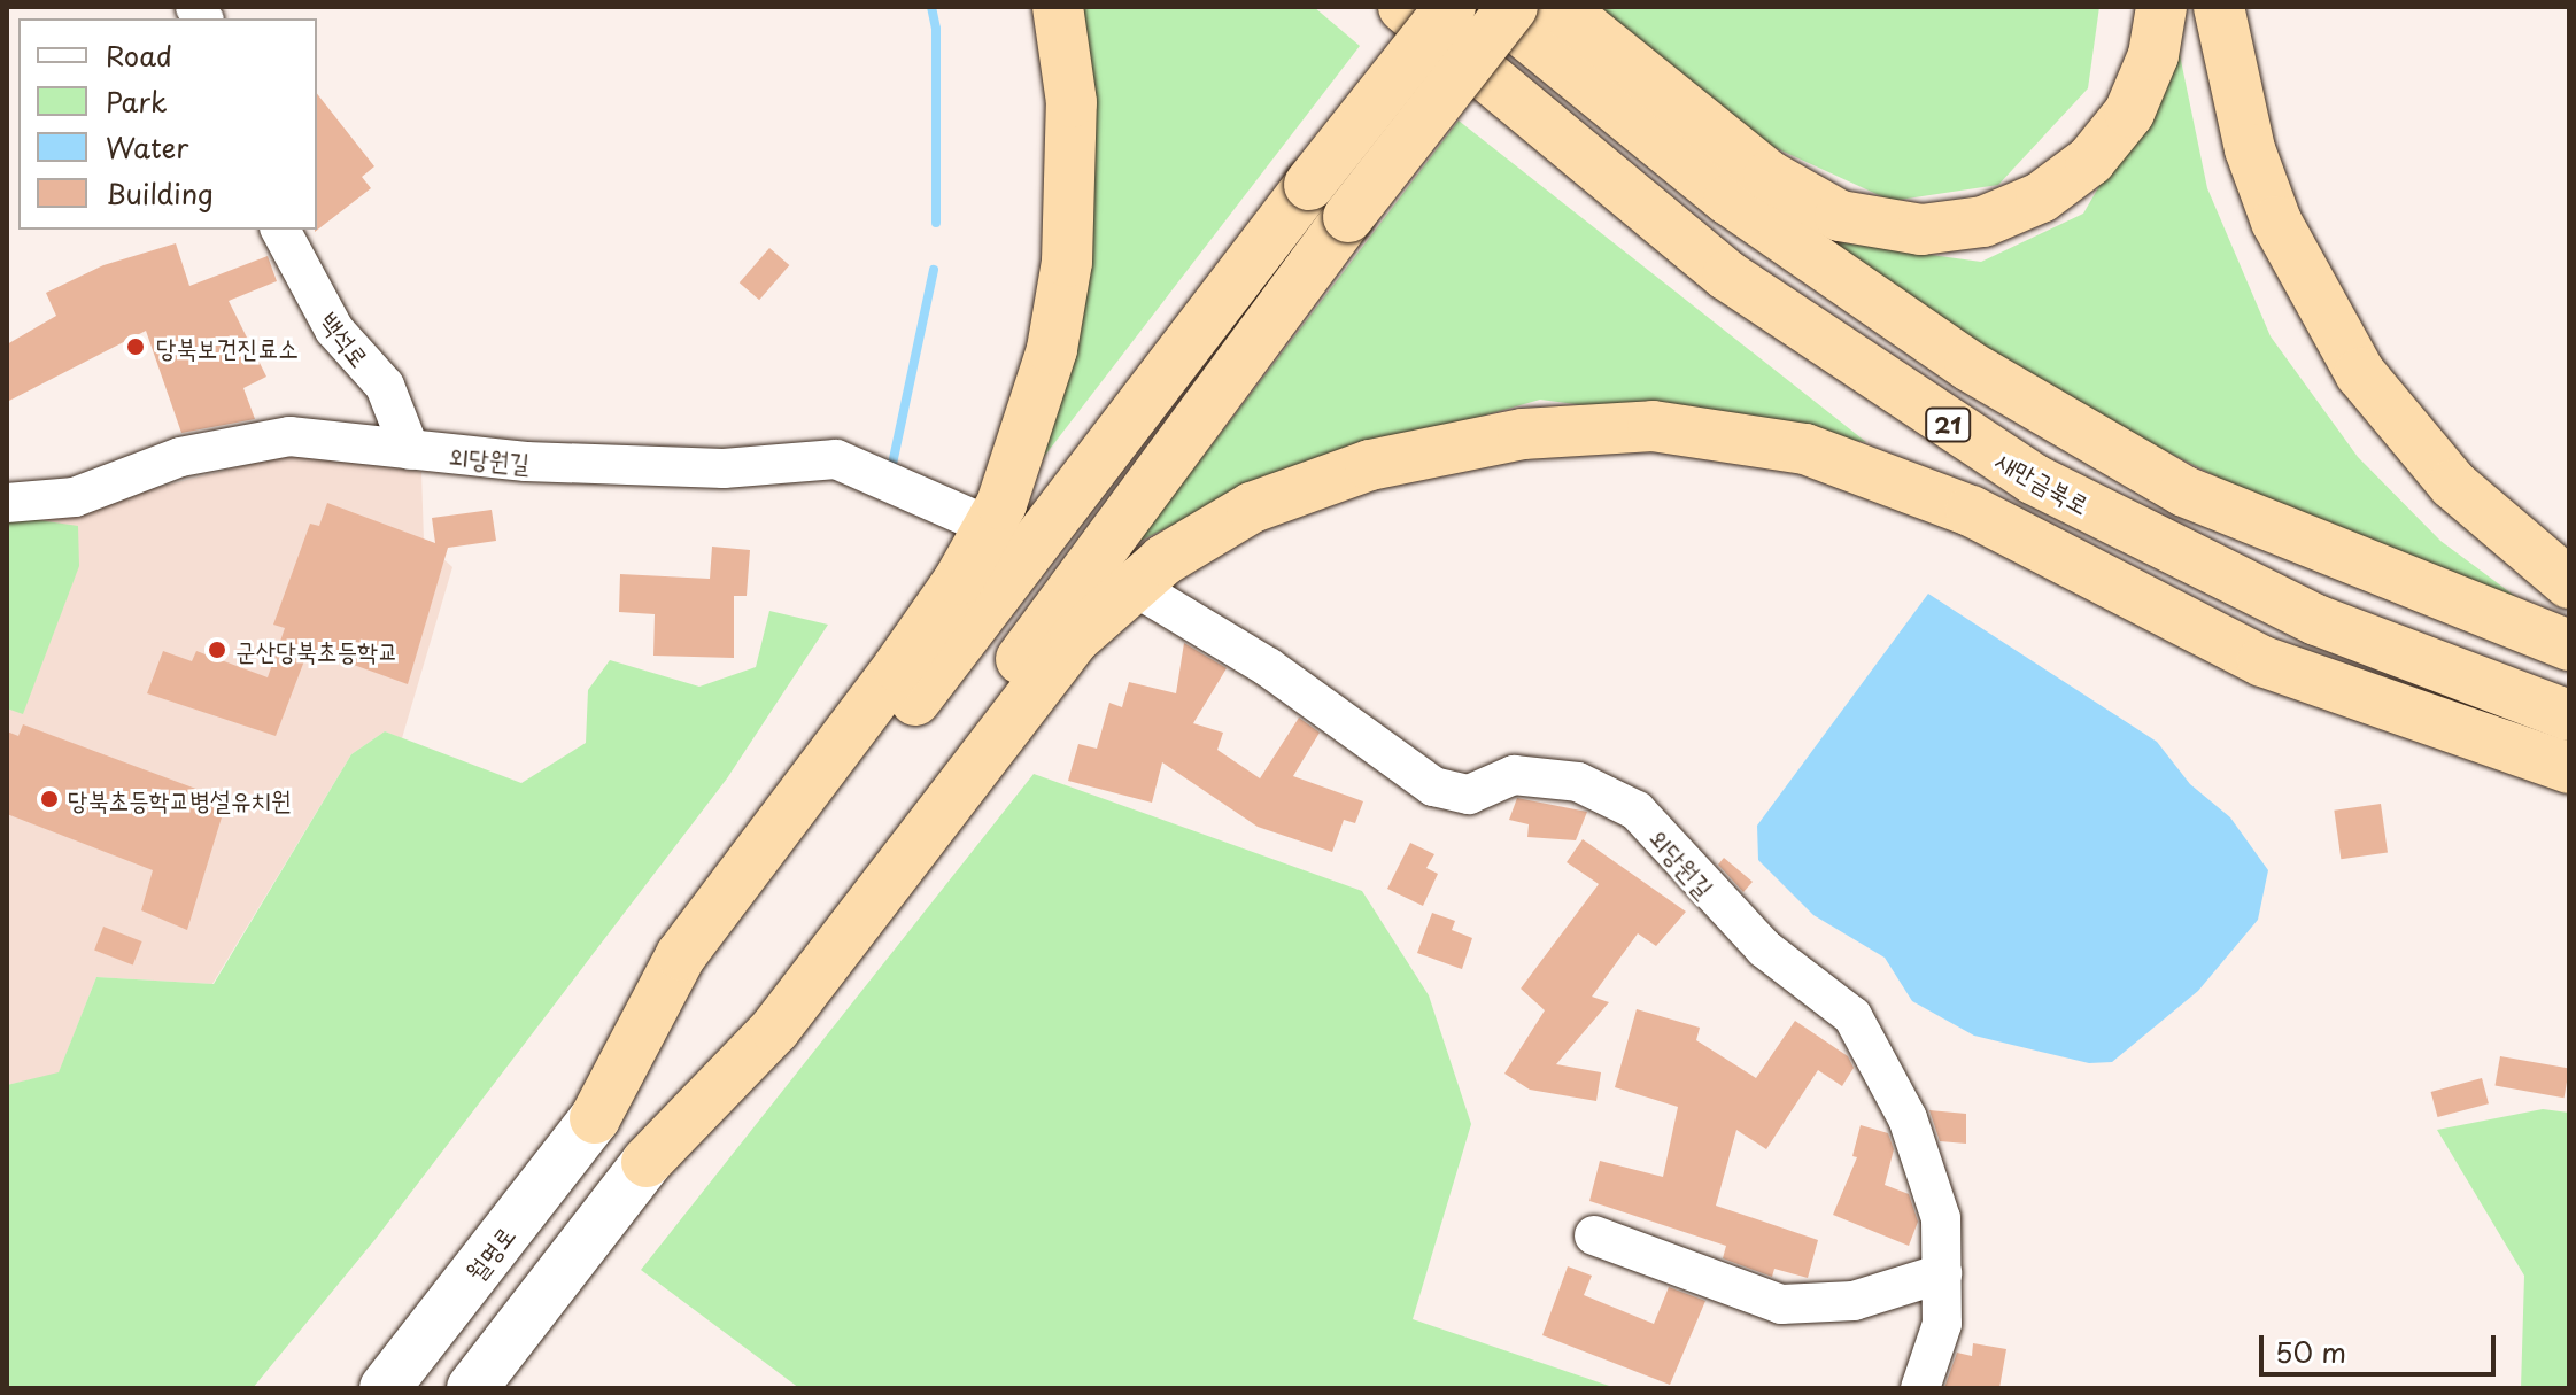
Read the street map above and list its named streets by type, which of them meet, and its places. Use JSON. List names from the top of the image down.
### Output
{
  "streets": {
    "highway": ["21", "새만금북로"],
    "street": ["백석로", "외당원길", "월명로"]
  },
  "crossings": [
    ["백석로", "외당원길"]
  ],
  "places": ["당북보건진료소", "군산당북초등학교", "당북초등학교병설유치원"],
  "legend": [
    "Road",
    "Park",
    "Water",
    "Building"
  ],
  "scale_bar": "50 m"
}
